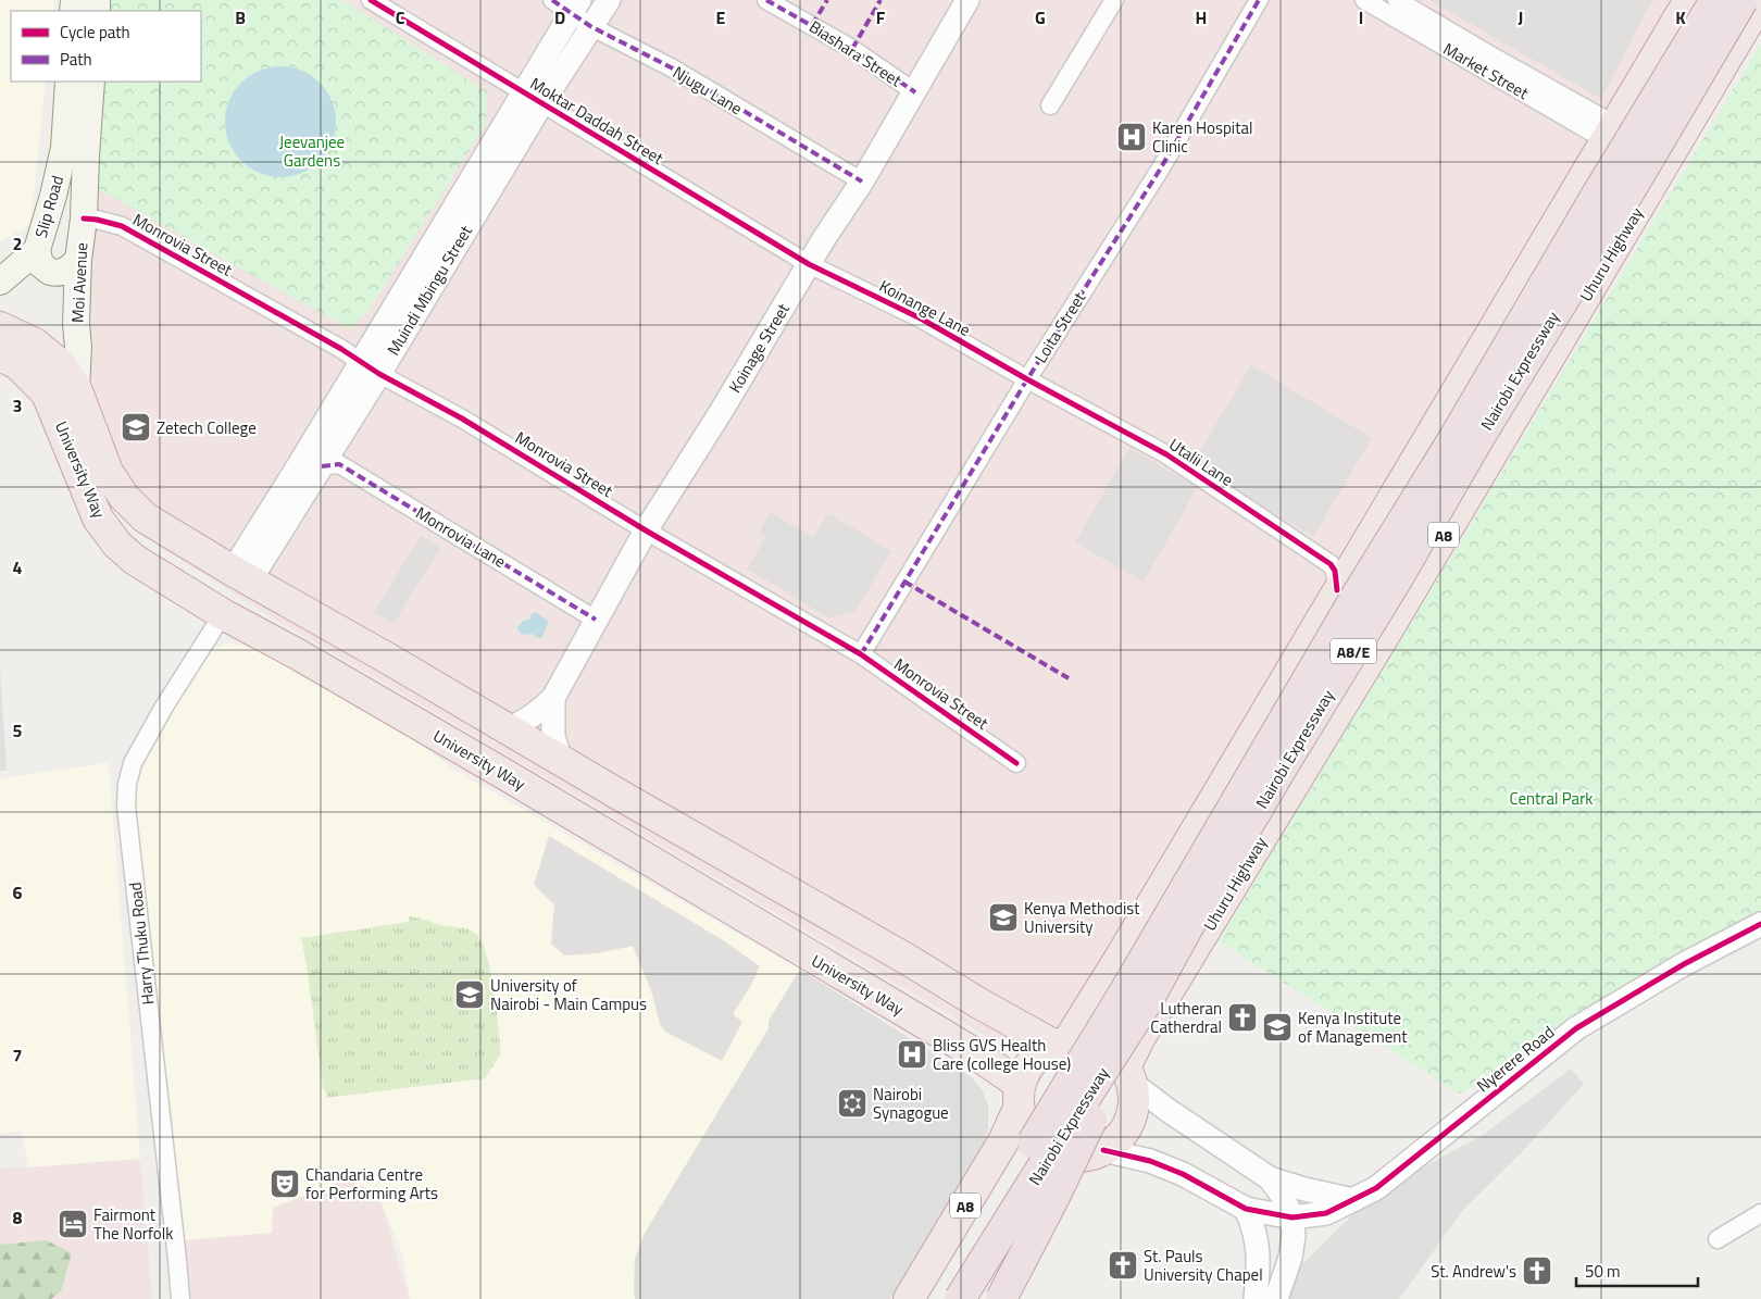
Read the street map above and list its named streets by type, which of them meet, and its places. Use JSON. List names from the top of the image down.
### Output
{
  "streets": {
    "highway": [
      "Uhuru Highway",
      "Nairobi Expressway",
      "University Way",
      "A8",
      "A8/E"
    ],
    "main road": ["Slip Road", "Moi Avenue"],
    "street": [
      "Biashara Street",
      "Market Street",
      "Njugu Lane",
      "Moktar Daddah Street",
      "Monrovia Street",
      "Muindi Mbingu Street",
      "Koinange Lane",
      "Loita Street",
      "Koinage Street",
      "Utalii Lane",
      "Monrovia Lane",
      "Harry Thuku Road",
      "Nyerere Road"
    ]
  },
  "crossings": [
    ["Biashara Street", "Koinage Street"],
    ["Market Street", "A8"],
    ["Njugu Lane", "Muindi Mbingu Street"],
    ["Njugu Lane", "Koinage Street"],
    ["Moktar Daddah Street", "Muindi Mbingu Street"],
    ["Moktar Daddah Street", "Koinange Lane"],
    ["Moktar Daddah Street", "Koinage Street"],
    ["Monrovia Street", "Moi Avenue"],
    ["Monrovia Street", "Muindi Mbingu Street"],
    ["Monrovia Street", "Loita Street"],
    ["Monrovia Street", "Koinage Street"],
    ["Uhuru Highway", "University Way"],
    ["Uhuru Highway", "A8"],
    ["Moi Avenue", "University Way"],
    ["Muindi Mbingu Street", "University Way"],
    ["Muindi Mbingu Street", "Monrovia Lane"],
    ["Koinange Lane", "Loita Street"],
    ["Koinange Lane", "Koinage Street"],
    ["Koinange Lane", "Utalii Lane"],
    ["Loita Street", "Utalii Lane"],
    ["Koinage Street", "University Way"],
    ["Koinage Street", "Monrovia Lane"],
    ["Utalii Lane", "A8"],
    ["University Way", "A8"],
    ["University Way", "Harry Thuku Road"]
  ],
  "parks": ["Jeevanjee Gardens", "Central Park"],
  "places": {
    "hospital": ["Karen Hospital Clinic", "Bliss GVS Health Care (college House)"],
    "school or university": [
      "Zetech College",
      "Kenya Methodist University",
      "University of Nairobi - Main Campus",
      "Kenya Institute of Management"
    ],
    "church": ["Lutheran Catherdral", "St. Pauls University Chapel", "St. Andrew's"],
    "synagogue": ["Nairobi Synagogue"],
    "theatre": ["Chandaria Centre for Performing Arts"],
    "hotel": ["Fairmont The Norfolk"]
  },
  "legend": ["Cycle path", "Path"],
  "scale_bar": "50 m",
  "grid": {
    "columns": [
      "B",
      "C",
      "D",
      "E",
      "F",
      "G",
      "H",
      "I",
      "J",
      "K"
    ],
    "rows": [
      "2",
      "3",
      "4",
      "5",
      "6",
      "7",
      "8"
    ]
  }
}
